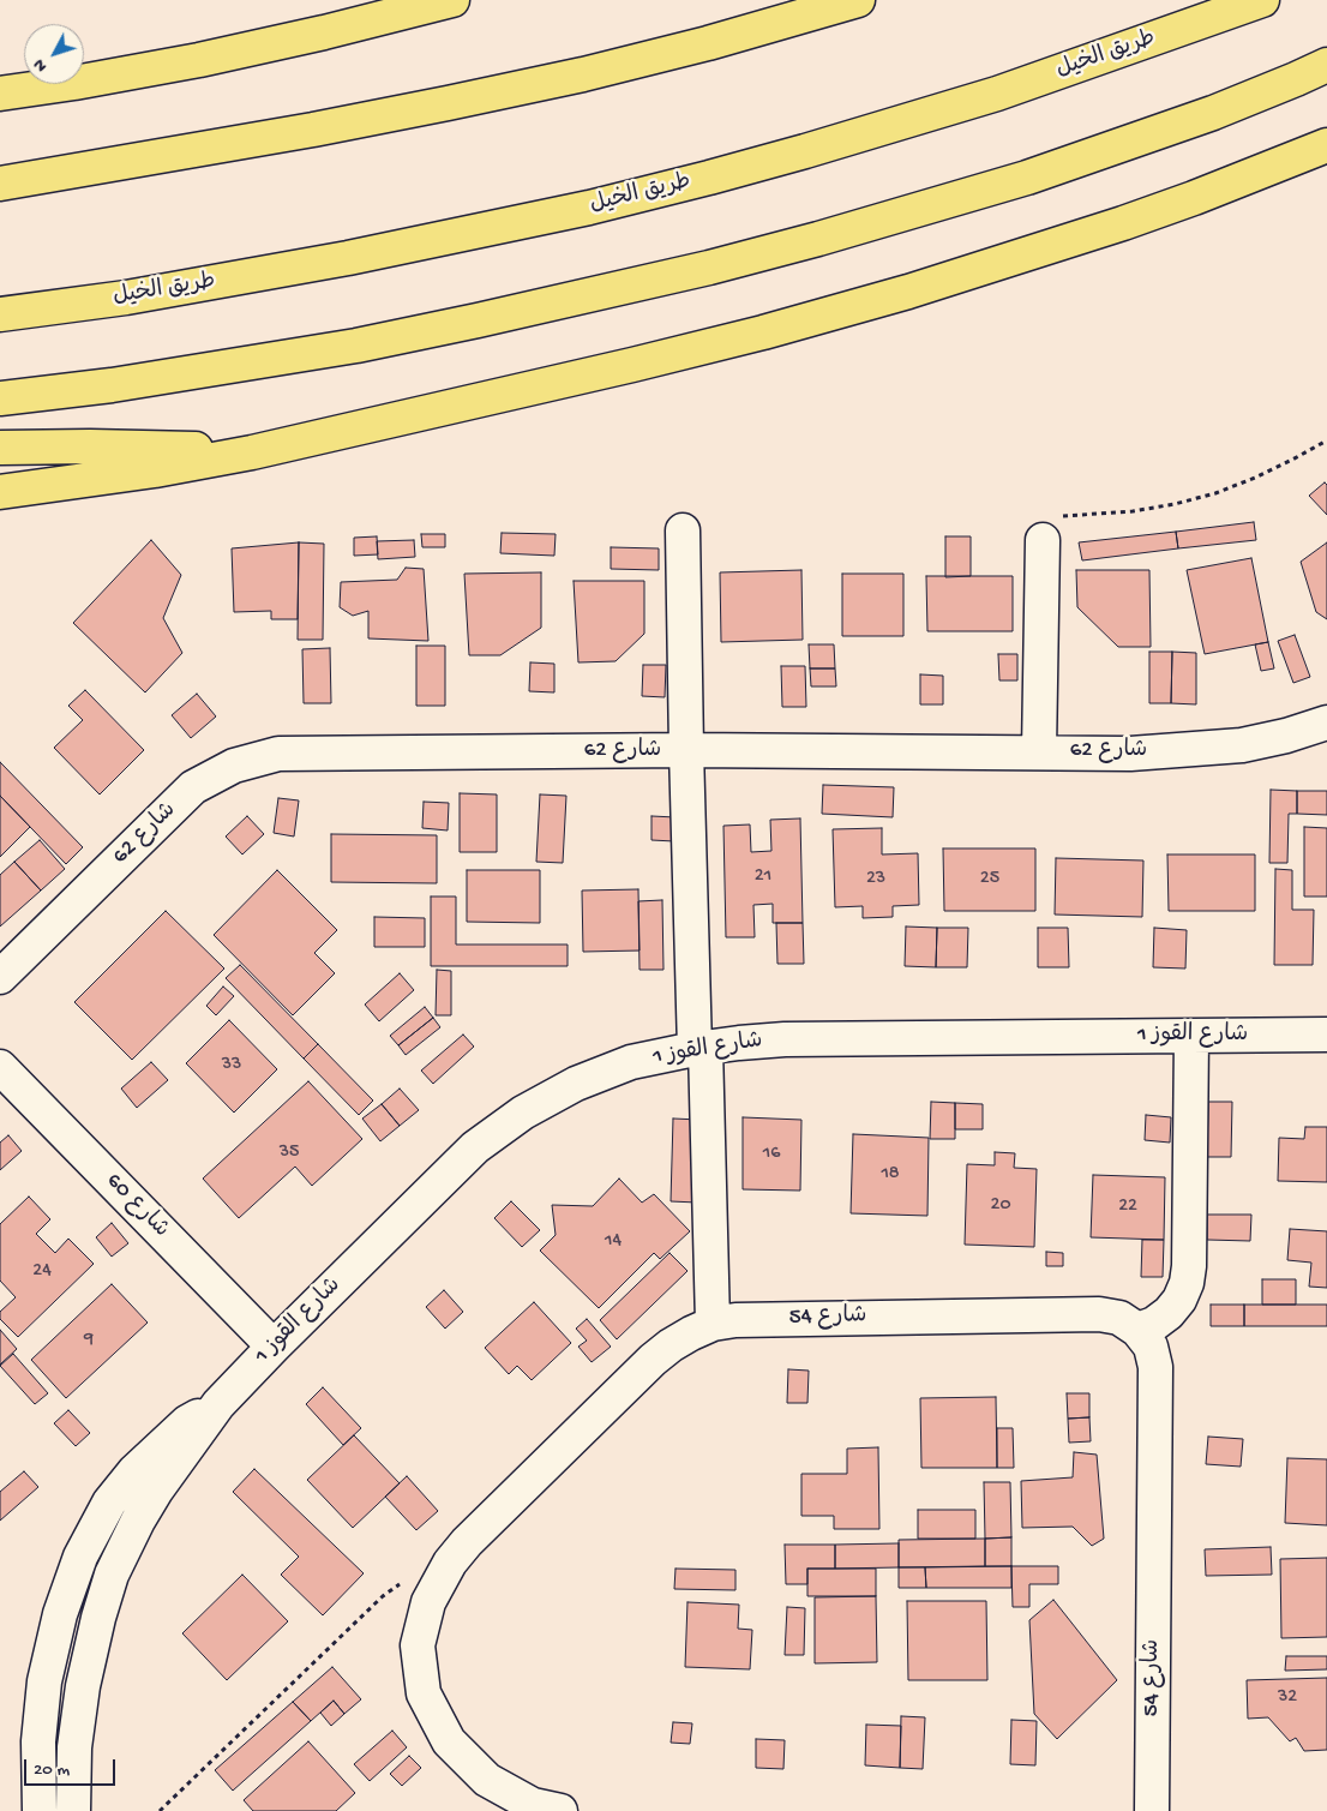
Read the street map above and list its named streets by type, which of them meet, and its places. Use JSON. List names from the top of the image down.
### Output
{
  "streets": {
    "highway": ["طريق الخيل"],
    "street": [
      "شارع 62",
      "شارع القوز 1",
      "شارع 60",
      "شارع 54"
    ]
  },
  "crossings": [
    ["شارع القوز 1", "شارع 60"]
  ],
  "house_numbers": [
    "21",
    "23",
    "25",
    "33",
    "35",
    "16",
    "18",
    "20",
    "22",
    "14",
    "24",
    "9",
    "32"
  ],
  "scale_bar": "20 m",
  "north": "bottom left"
}
